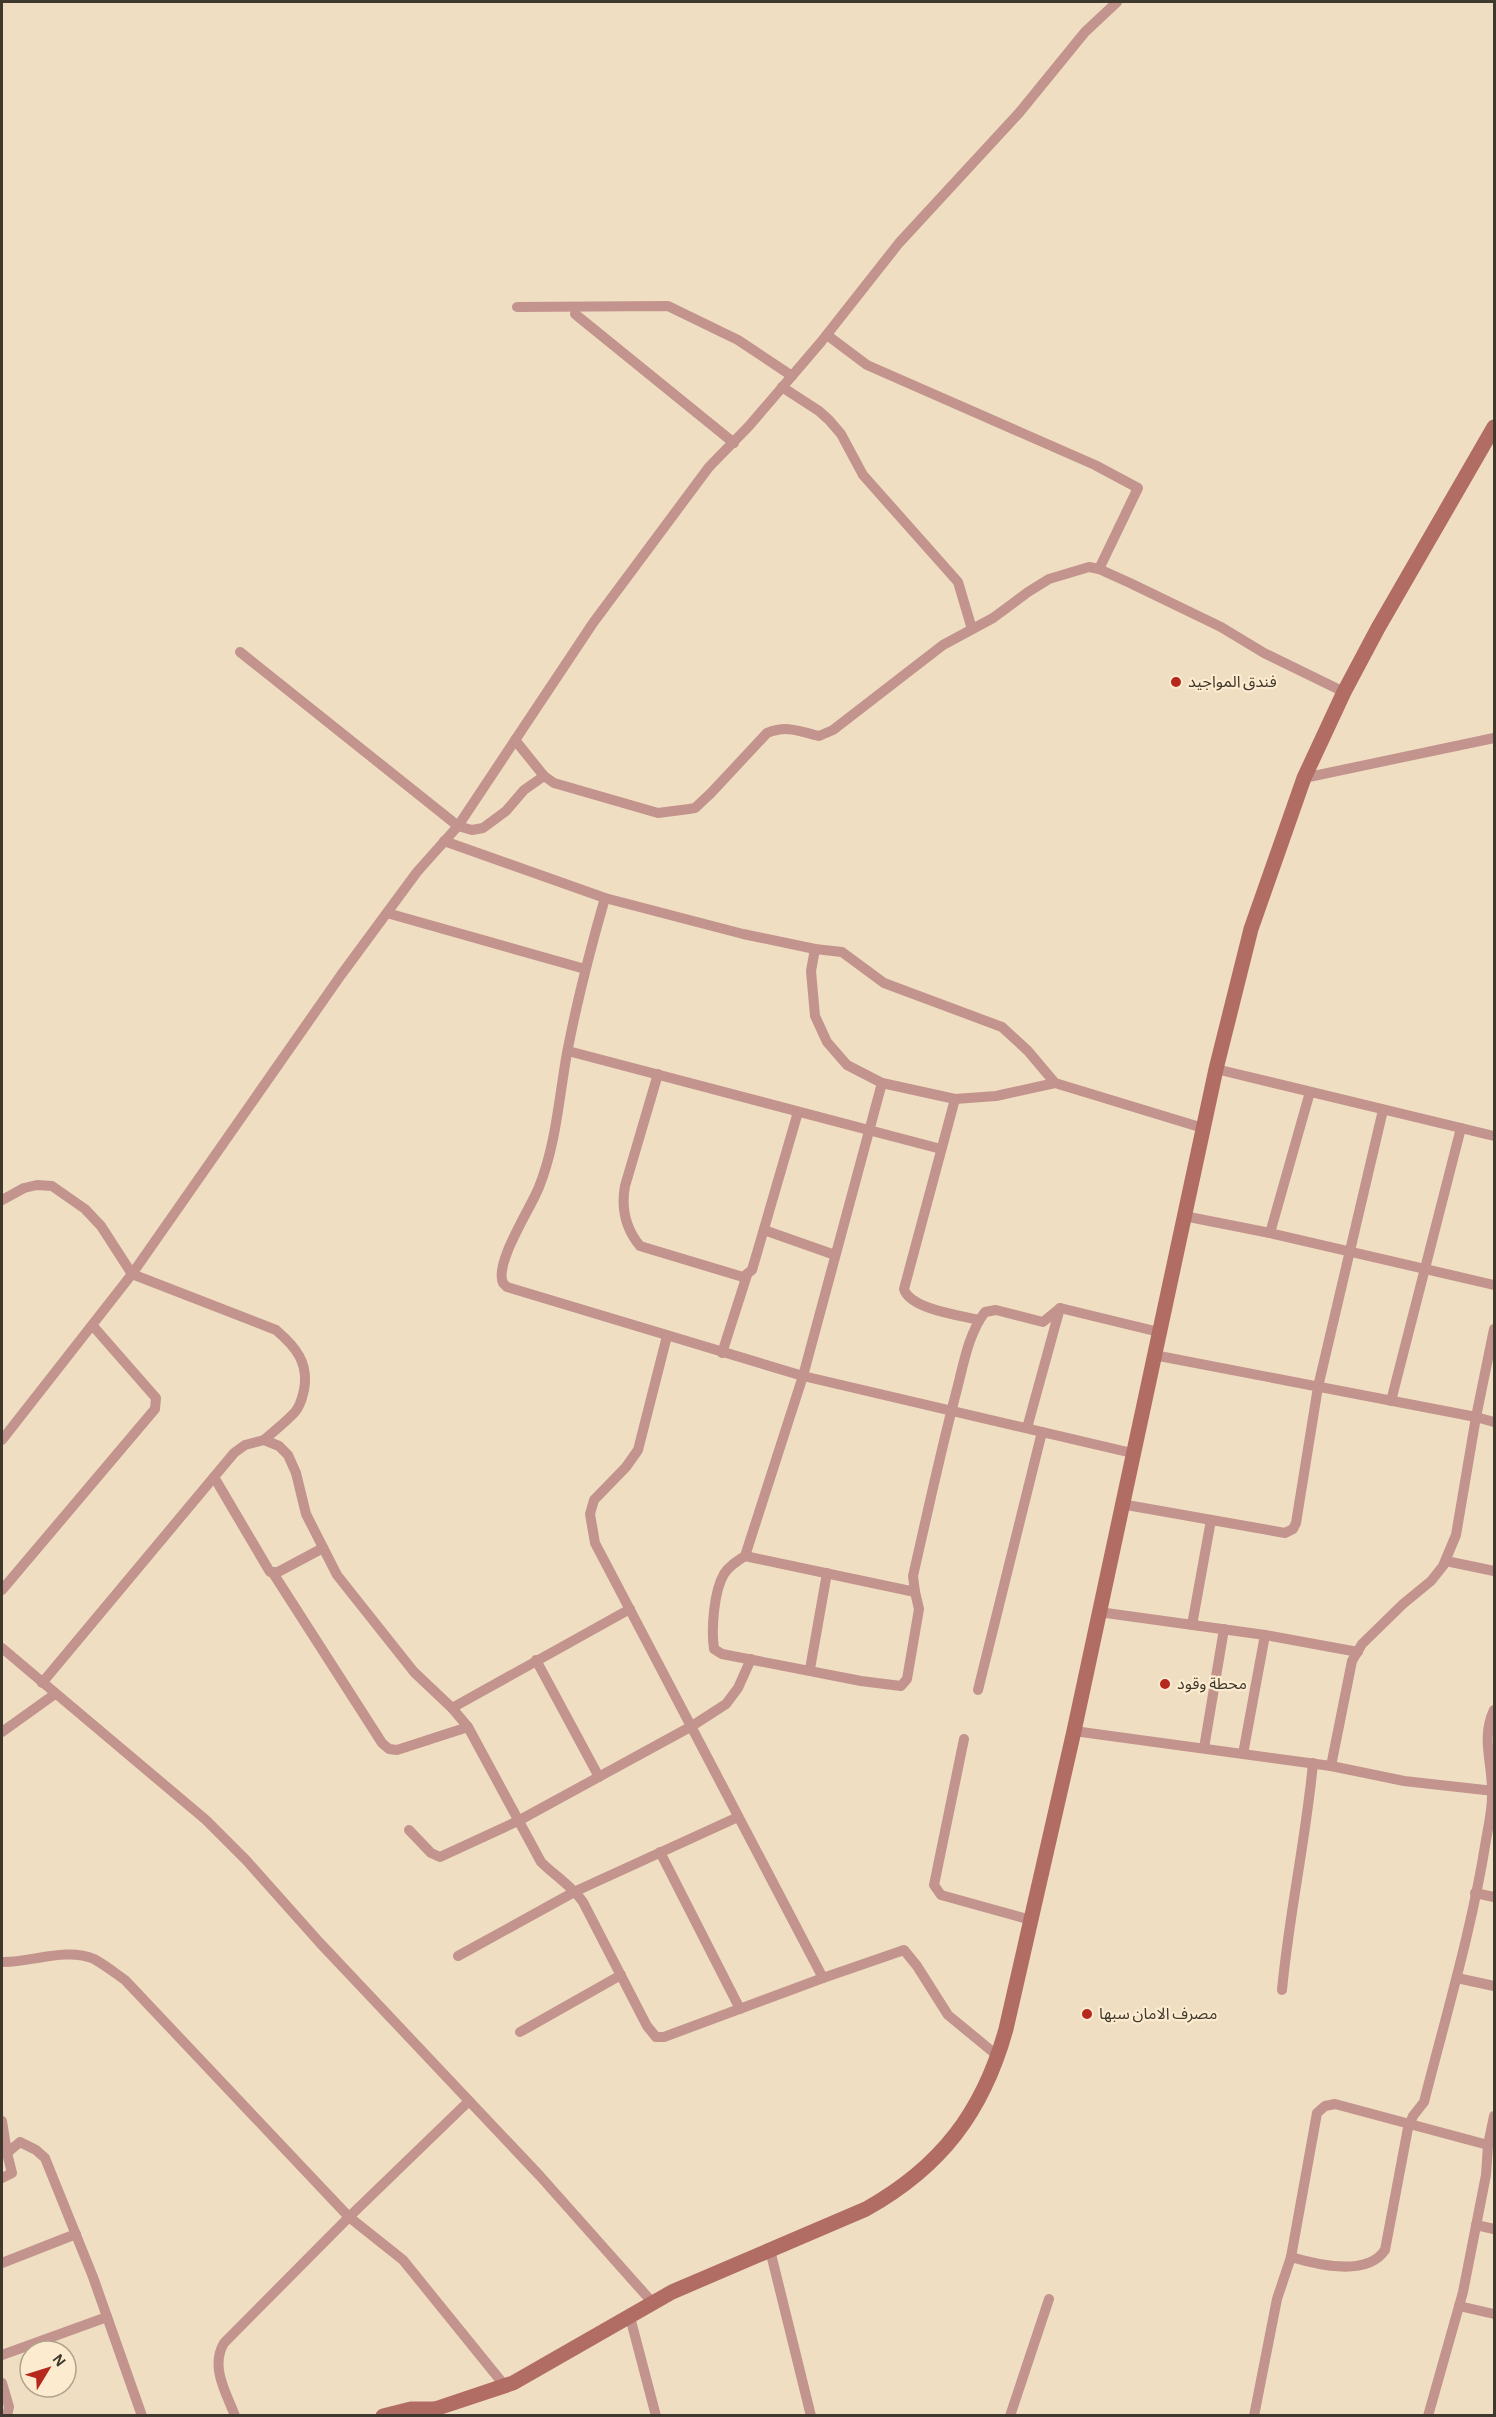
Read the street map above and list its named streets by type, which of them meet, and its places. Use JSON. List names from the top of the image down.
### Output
{
  "places": ["فندق المواجيد", "محطة وقود", "مصرف الامان سبها"],
  "north": "top right"
}
